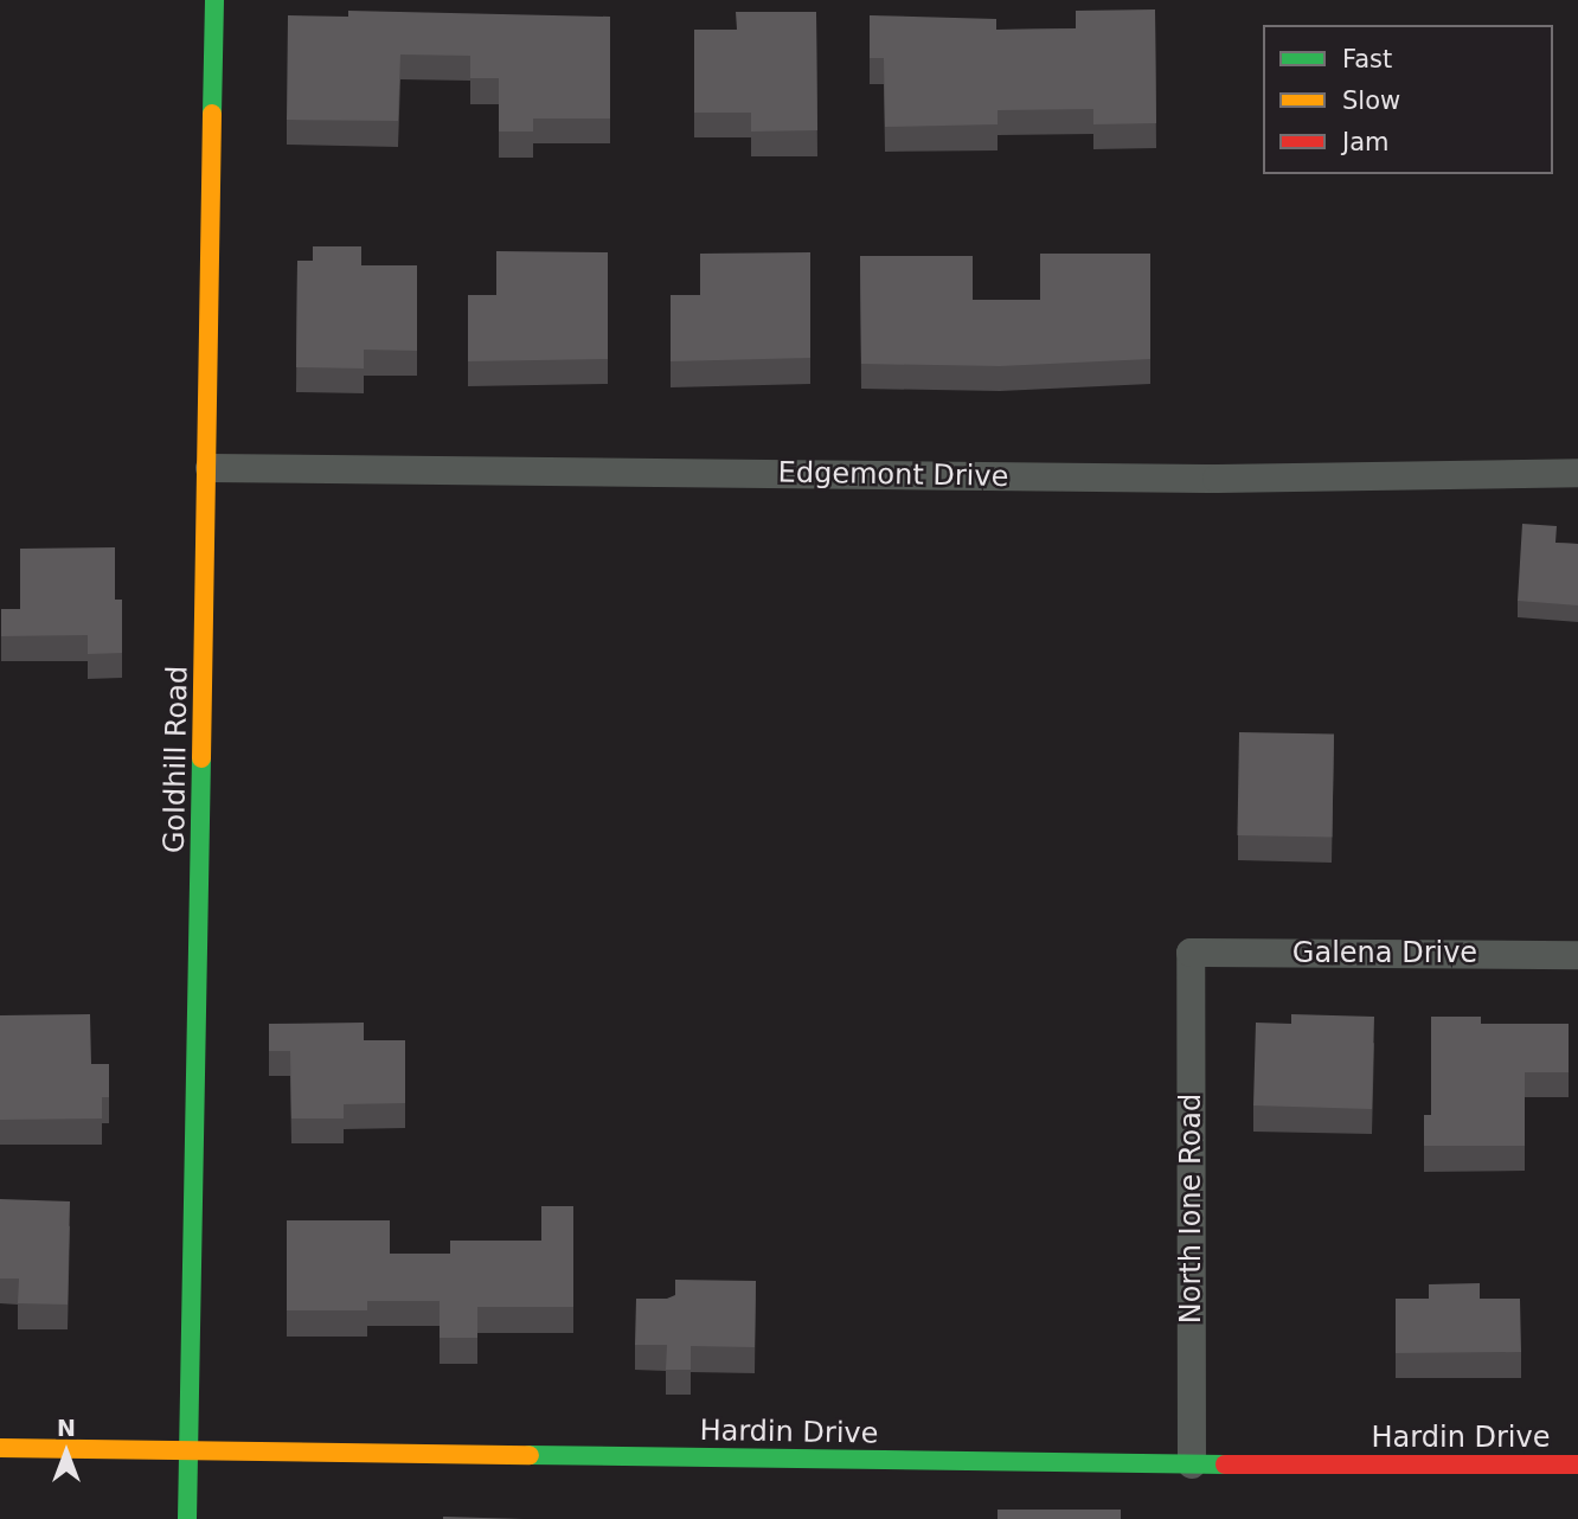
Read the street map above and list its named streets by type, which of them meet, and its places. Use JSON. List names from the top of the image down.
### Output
{
  "streets": {
    "street": [
      "Edgemont Drive",
      "Goldhill Road",
      "Galena Drive",
      "North Ione Road",
      "Hardin Drive"
    ]
  },
  "crossings": [
    ["Edgemont Drive", "Goldhill Road"],
    ["Goldhill Road", "Hardin Drive"],
    ["Galena Drive", "North Ione Road"],
    ["North Ione Road", "Hardin Drive"]
  ],
  "legend": ["Fast", "Slow", "Jam"],
  "north": "top"
}
